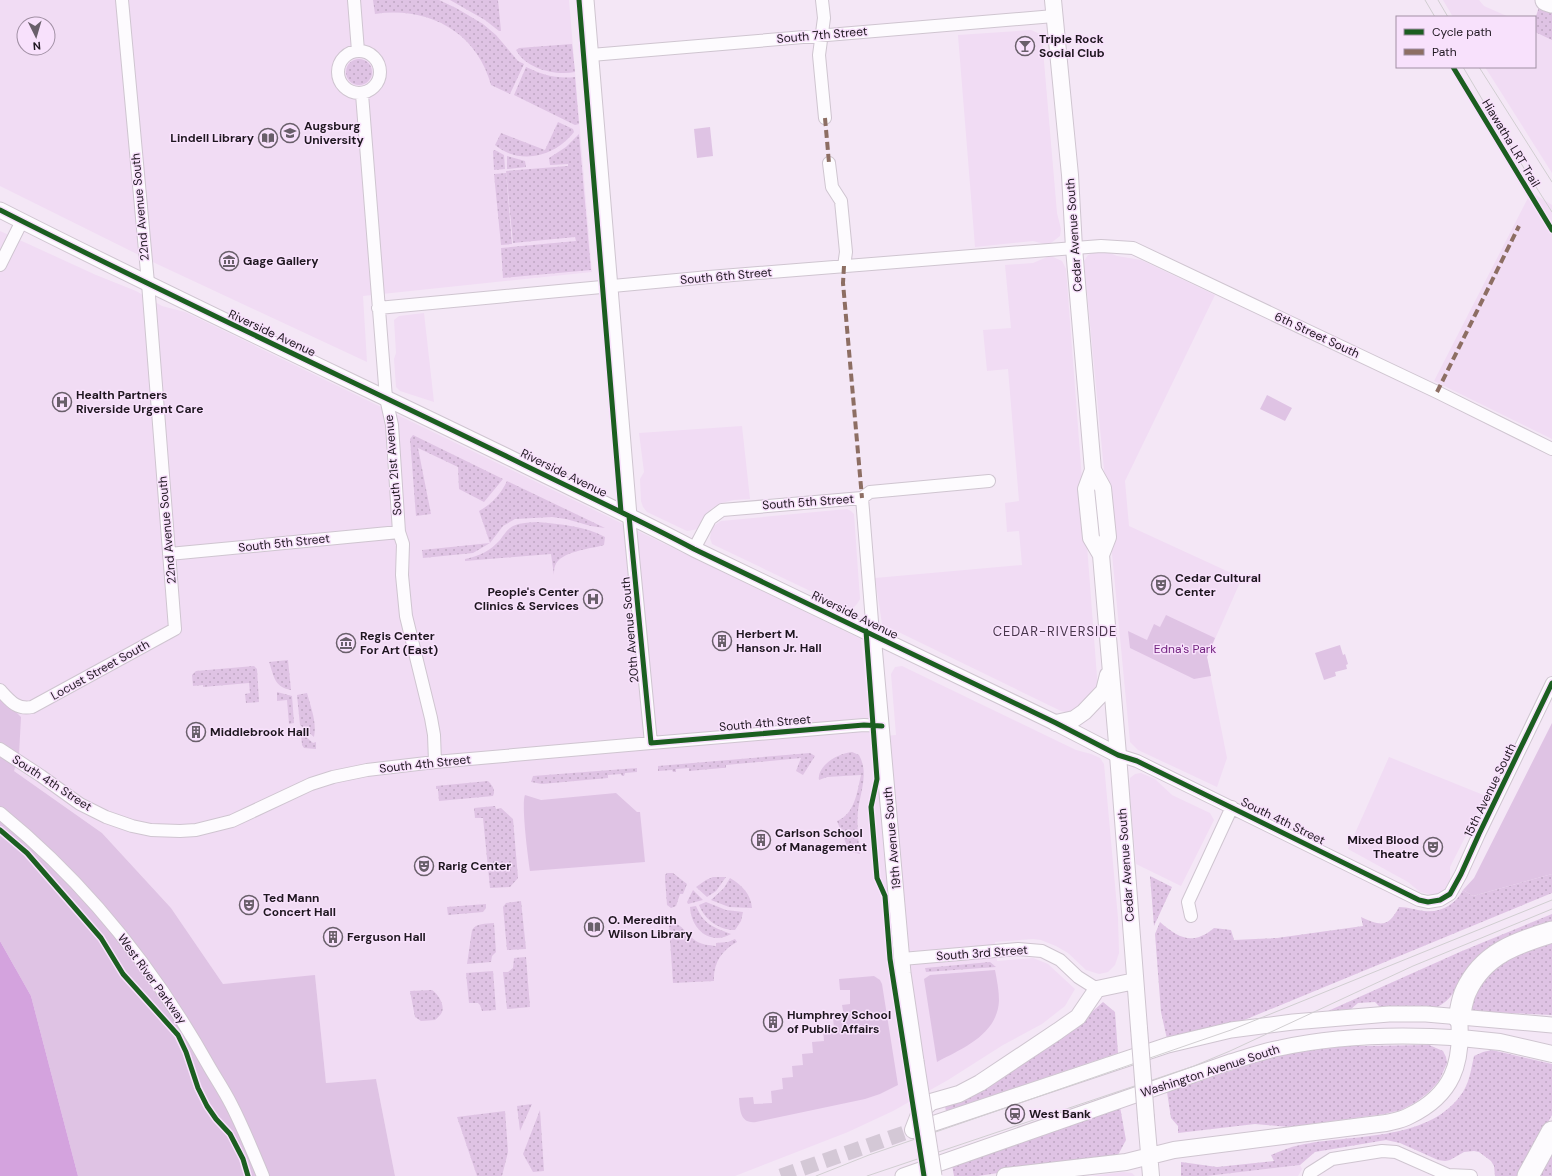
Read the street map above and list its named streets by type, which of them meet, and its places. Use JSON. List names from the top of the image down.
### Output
{
  "streets": {
    "main road": ["Cedar Avenue South", "Washington Avenue South"],
    "street": [
      "South 7th Street",
      "22nd Avenue South",
      "South 6th Street",
      "Riverside Avenue",
      "6th Street South",
      "South 21st Avenue",
      "South 5th Street",
      "20th Avenue South",
      "Locust Street South",
      "South 4th Street",
      "15th Avenue South",
      "19th Avenue South",
      "South 3rd Street",
      "West River Parkway"
    ],
    "cycle path": ["Hiawatha LRT Trail"]
  },
  "crossings": [
    ["South 7th Street", "Cedar Avenue South"],
    ["South 7th Street", "20th Avenue South"],
    ["22nd Avenue South", "Riverside Avenue"],
    ["22nd Avenue South", "South 5th Street"],
    ["22nd Avenue South", "Locust Street South"],
    ["Cedar Avenue South", "South 6th Street"],
    ["Cedar Avenue South", "Riverside Avenue"],
    ["Cedar Avenue South", "6th Street South"],
    ["Cedar Avenue South", "South 4th Street"],
    ["South 6th Street", "6th Street South"],
    ["South 6th Street", "South 21st Avenue"],
    ["South 6th Street", "20th Avenue South"],
    ["Riverside Avenue", "South 21st Avenue"],
    ["Riverside Avenue", "South 5th Street"],
    ["Riverside Avenue", "20th Avenue South"],
    ["Riverside Avenue", "South 4th Street"],
    ["Riverside Avenue", "19th Avenue South"],
    ["South 21st Avenue", "South 5th Street"],
    ["South 21st Avenue", "South 4th Street"],
    ["South 5th Street", "19th Avenue South"],
    ["20th Avenue South", "South 4th Street"],
    ["South 4th Street", "15th Avenue South"],
    ["South 4th Street", "19th Avenue South"],
    ["19th Avenue South", "South 3rd Street"]
  ],
  "districts": ["CEDAR-RIVERSIDE"],
  "parks": ["Edna's Park"],
  "places": {
    "bar": ["Triple Rock Social Club"],
    "school or university": ["Augsburg University"],
    "library": ["Lindell Library", "O. Meredith Wilson Library"],
    "museum": ["Gage Gallery", "Regis Center For Art (East)"],
    "hospital": ["Health Partners Riverside Urgent Care", "People's Center Clinics & Services"],
    "theatre": [
      "Cedar Cultural Center",
      "Mixed Blood Theatre",
      "Rarig Center",
      "Ted Mann Concert Hall"
    ],
    "building": [
      "Herbert M. Hanson Jr. Hall",
      "Middlebrook Hall",
      "Carlson School of Management",
      "Ferguson Hall",
      "Humphrey School of Public Affairs"
    ],
    "station": ["West Bank"]
  },
  "legend": ["Cycle path", "Path"],
  "north": "bottom"
}
